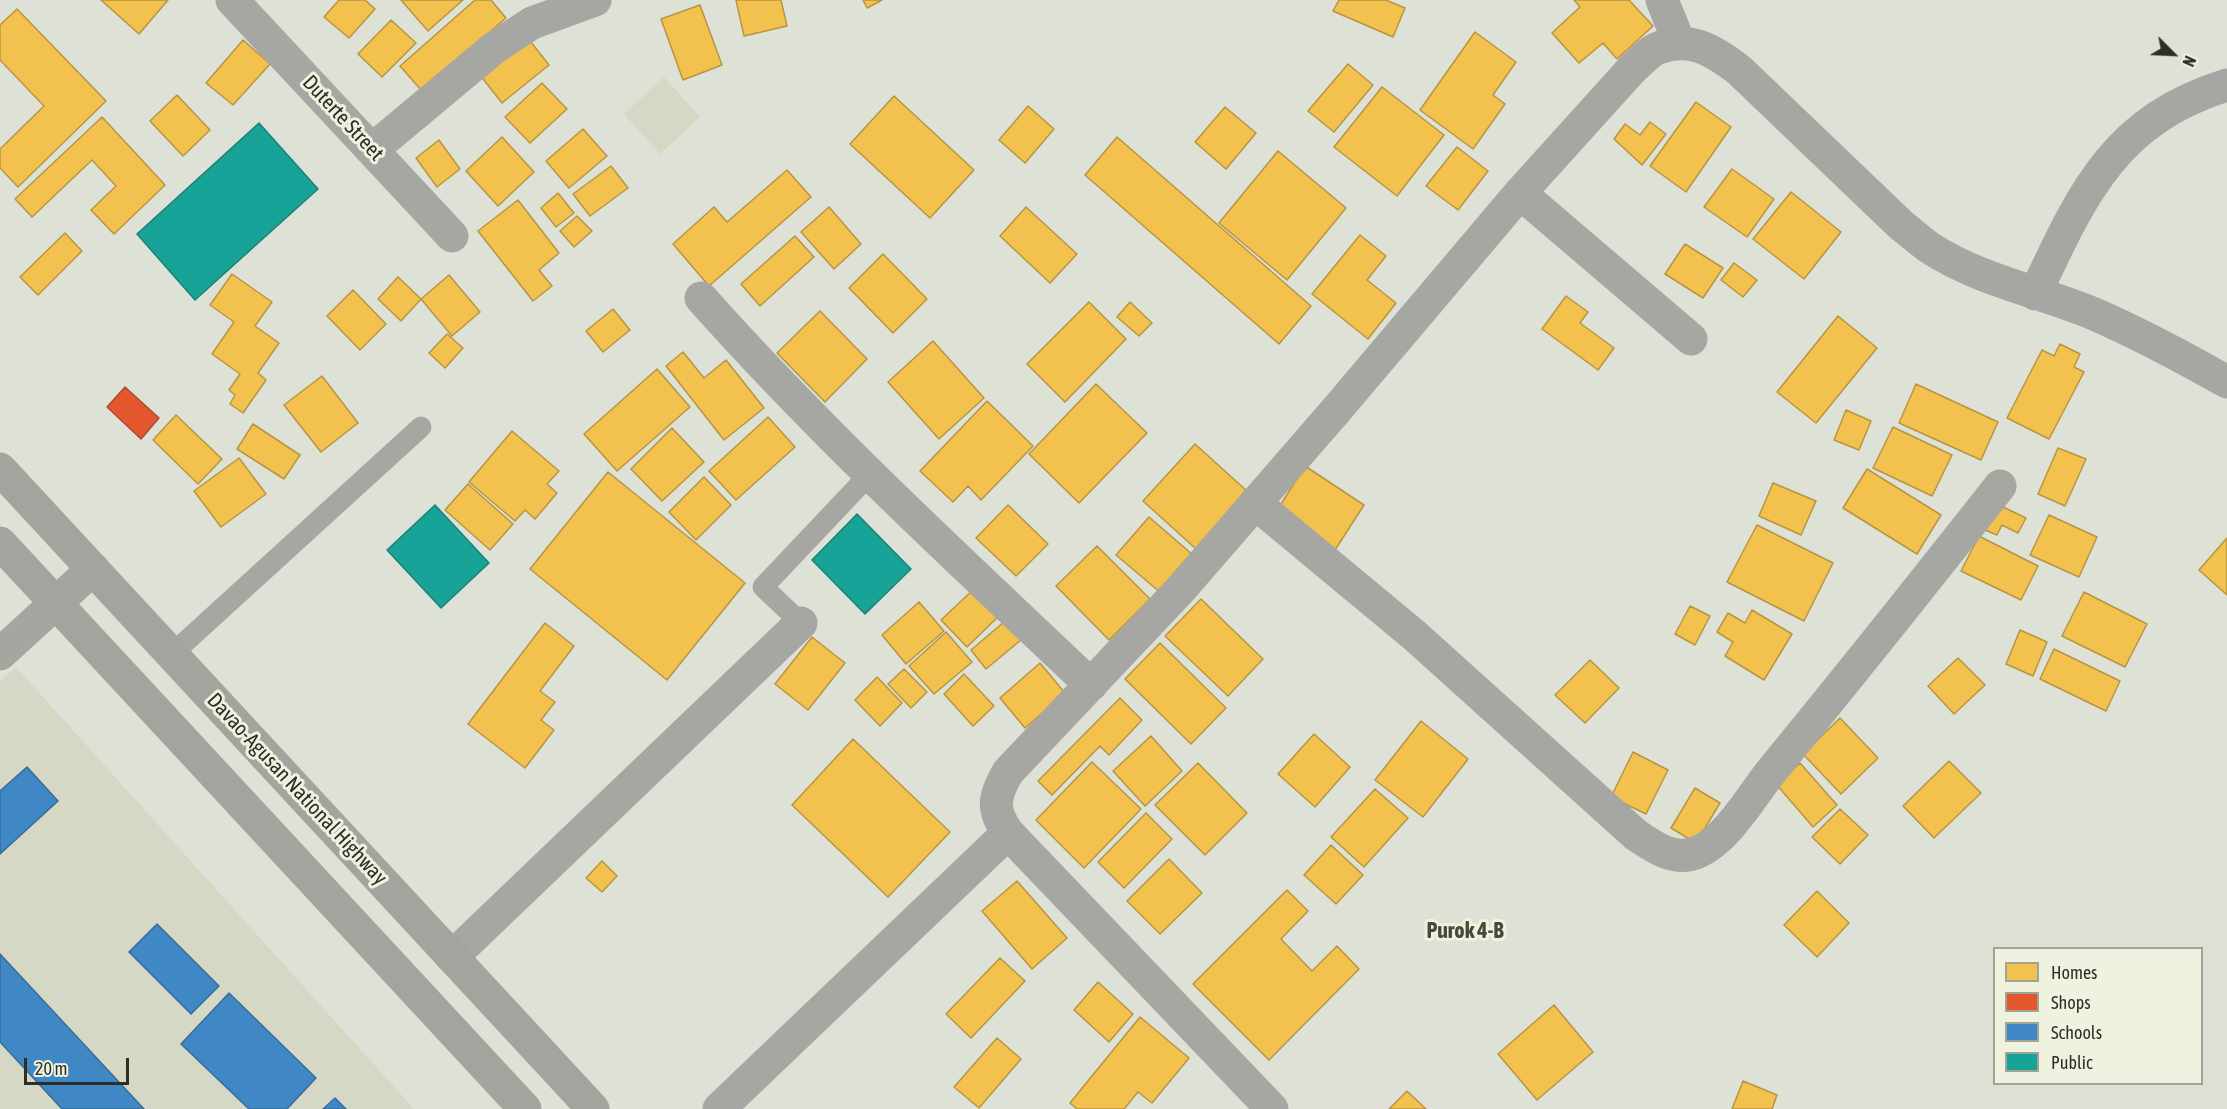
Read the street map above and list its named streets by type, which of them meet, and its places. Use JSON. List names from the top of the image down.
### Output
{
  "streets": {
    "highway": ["Davao-Agusan National Highway"],
    "street": ["Duterte Street"]
  },
  "districts": ["Purok 4-B"],
  "legend": [
    "Homes",
    "Shops",
    "Schools",
    "Public"
  ],
  "scale_bar": "20 m",
  "north": "bottom right"
}
